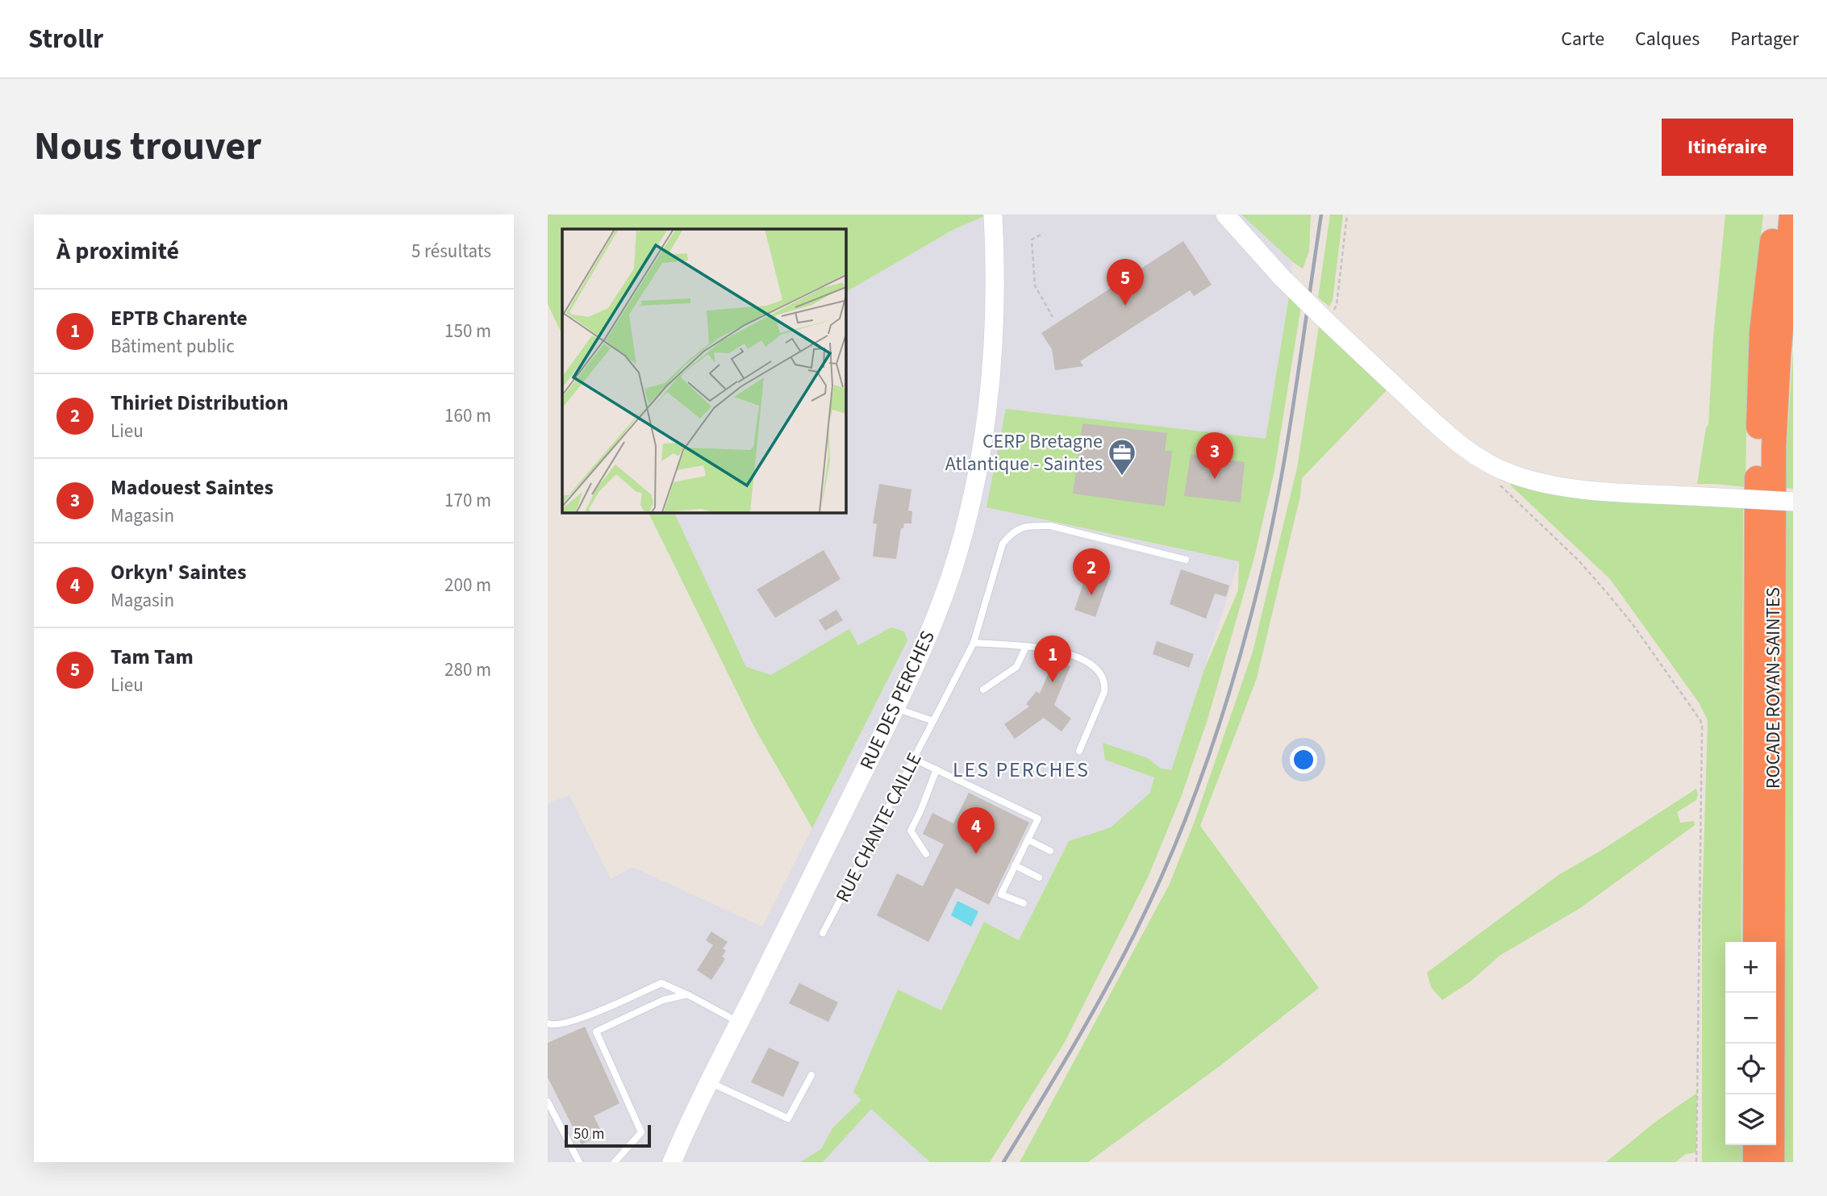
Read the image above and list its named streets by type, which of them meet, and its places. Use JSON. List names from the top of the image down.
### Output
{
  "streets": {
    "highway": ["ROCADE ROYAN-SAINTES"],
    "street": ["RUE DES PERCHES"],
    "lane": ["RUE CHANTE CAILLE"]
  },
  "districts": ["LES PERCHES"],
  "places": {
    "office": ["CERP Bretagne Atlantique - Saintes"]
  },
  "scale_bar": "50 m",
  "page": {
    "header": "Strollr",
    "nav": ["Carte", "Calques", "Partager"],
    "title": "Nous trouver",
    "buttons": "Itinéraire",
    "heading": ["À proximité", "5 résultats"],
    "pins": [
      "5",
      "3",
      "2",
      "1",
      "4"
    ],
    "list": [
      {
        "mark": "1",
        "name": "EPTB Charente",
        "note": "Bâtiment public",
        "value": "150 m"
      },
      {
        "mark": "2",
        "name": "Thiriet Distribution",
        "note": "Lieu",
        "value": "160 m"
      },
      {
        "mark": "3",
        "name": "Madouest Saintes",
        "note": "Magasin",
        "value": "170 m"
      },
      {
        "mark": "4",
        "name": "Orkyn' Saintes",
        "note": "Magasin",
        "value": "200 m"
      },
      {
        "mark": "5",
        "name": "Tam Tam",
        "note": "Lieu",
        "value": "280 m"
      }
    ],
    "map_buttons": ["+", "−"],
    "scale": "50 m"
  }
}
